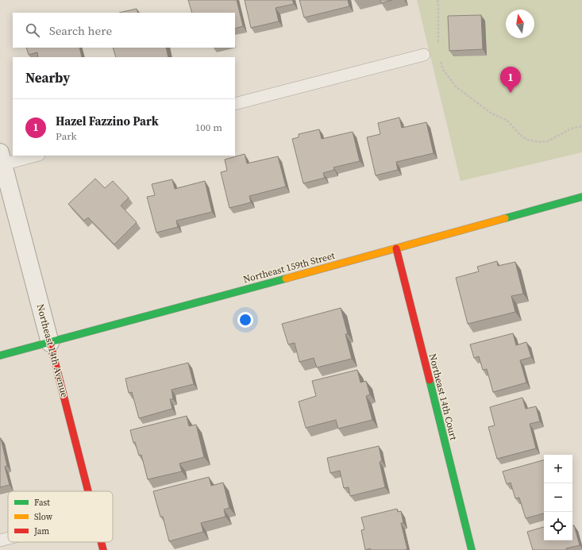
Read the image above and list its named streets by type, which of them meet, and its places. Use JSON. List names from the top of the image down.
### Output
{
  "streets": {
    "street": ["Northeast 159th Street", "Northeast 14th Avenue", "Northeast 14th Court"]
  },
  "crossings": [
    ["Northeast 159th Street", "Northeast 14th Avenue"],
    ["Northeast 159th Street", "Northeast 14th Court"]
  ],
  "legend": ["Fast", "Slow", "Jam"],
  "north": "top",
  "page": {
    "search": "Search here",
    "heading": "Nearby",
    "pins": "1",
    "list": [
      {
        "mark": "1",
        "name": "Hazel Fazzino Park",
        "note": "Park",
        "value": "100 m"
      }
    ],
    "map_buttons": ["+", "−"]
  }
}
